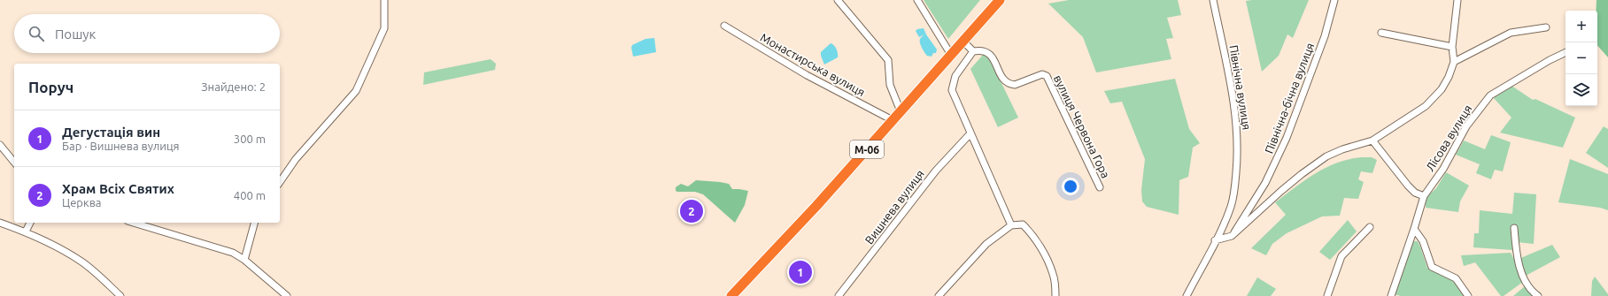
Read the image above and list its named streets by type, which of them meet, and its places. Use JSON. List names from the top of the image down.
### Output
{
  "streets": {
    "highway": ["М-06"],
    "street": [
      "Монастирська вулиця",
      "Північна вулиця",
      "Північна-бічна вулиця",
      "вулиця Червона Гора",
      "Лісова вулиця",
      "Вишнева вулиця"
    ]
  },
  "crossings": [
    ["Монастирська вулиця", "М-06"]
  ],
  "page": {
    "map_buttons": ["+", "−"],
    "search": "Пошук",
    "heading": ["Поруч", "Знайдено: 2"],
    "list": [
      {
        "mark": "1",
        "name": "Дегустація вин",
        "note": "Бар · Вишнева вулиця",
        "value": "300 m"
      },
      {
        "mark": "2",
        "name": "Храм Всіх Святих",
        "note": "Церква",
        "value": "400 m"
      }
    ],
    "pins": ["2", "1"]
  }
}
